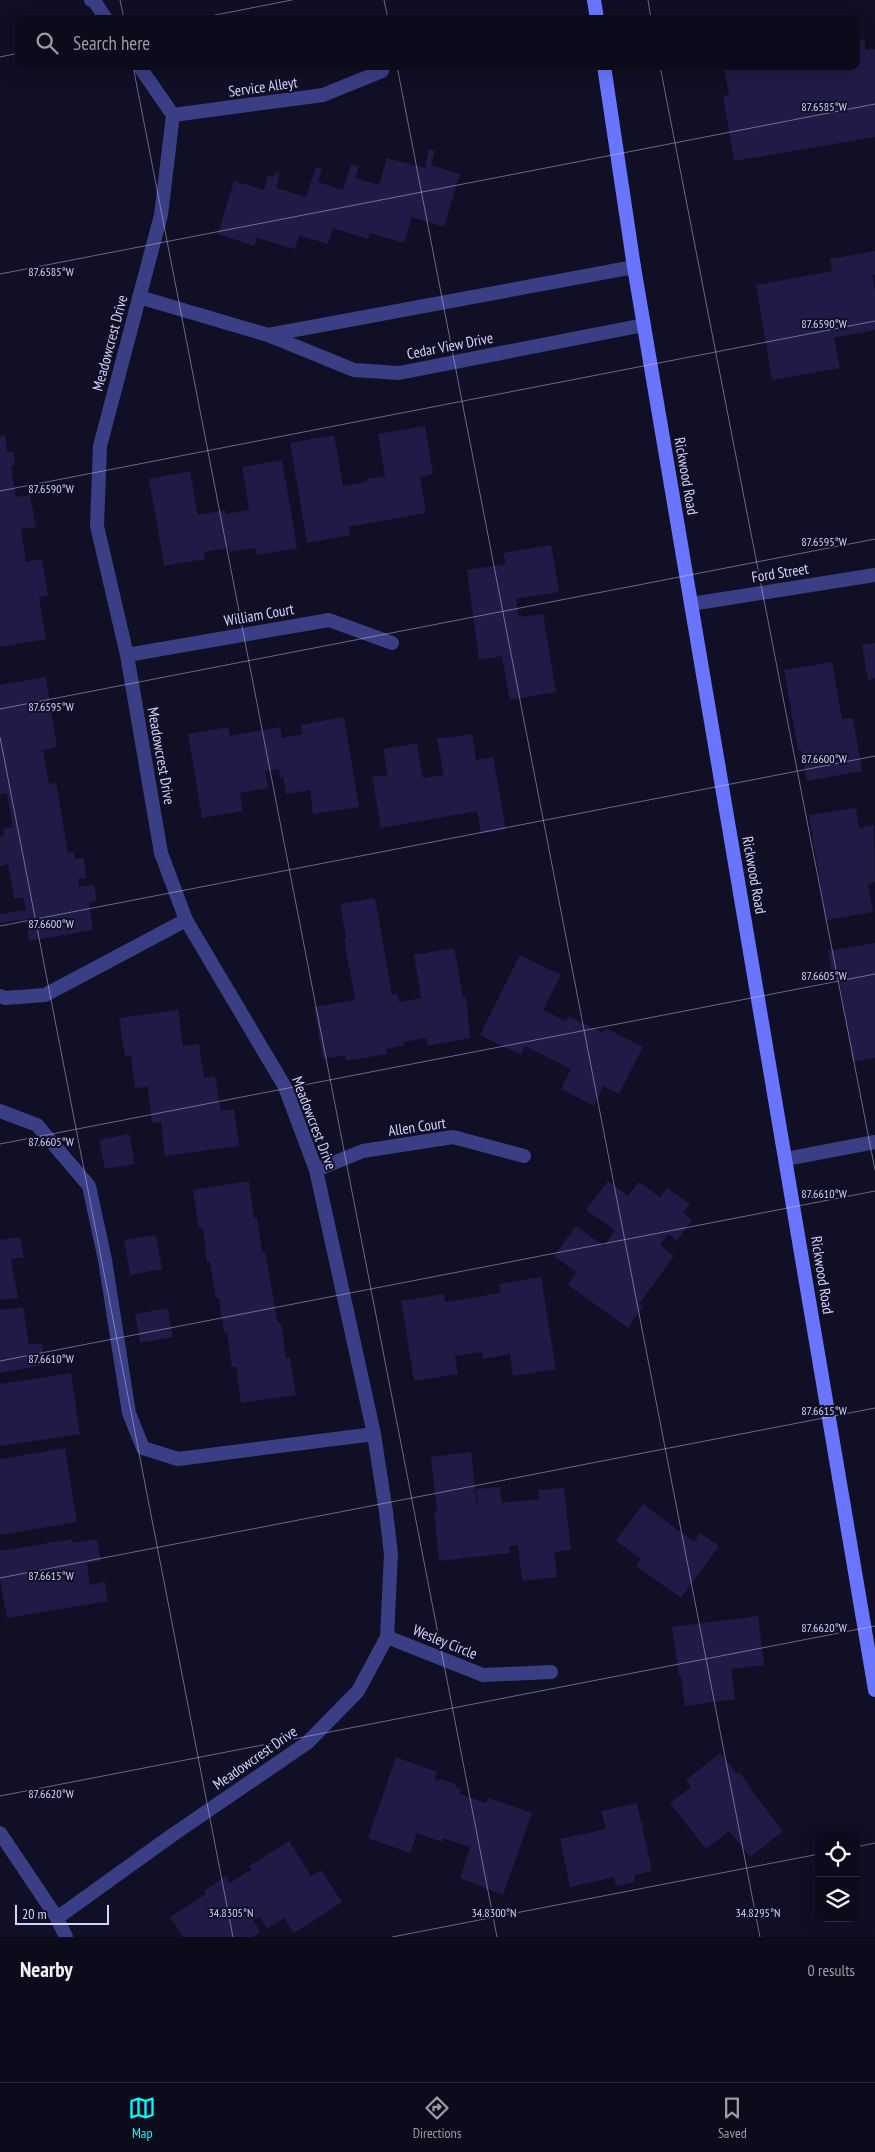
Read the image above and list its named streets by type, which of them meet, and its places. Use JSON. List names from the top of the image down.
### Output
{
  "streets": {
    "main road": ["Rickwood Road"],
    "street": [
      "Service Alleyt",
      "Meadowcrest Drive",
      "Cedar View Drive",
      "Ford Street",
      "William Court",
      "Allen Court",
      "Wesley Circle"
    ]
  },
  "crossings": [
    ["Service Alleyt", "Meadowcrest Drive"],
    ["Meadowcrest Drive", "Cedar View Drive"],
    ["Meadowcrest Drive", "William Court"],
    ["Meadowcrest Drive", "Allen Court"],
    ["Meadowcrest Drive", "Wesley Circle"],
    ["Cedar View Drive", "Rickwood Road"],
    ["Rickwood Road", "Ford Street"]
  ],
  "scale_bar": "20 m",
  "page": {
    "search": "Search here",
    "scale": "20 m",
    "heading": ["Nearby", "0 results"],
    "nav": ["Map", "Directions", "Saved"]
  },
  "coordinates": [
    "87.6585°W",
    "87.6590°W",
    "87.6595°W",
    "87.6600°W",
    "87.6605°W",
    "87.6610°W",
    "87.6615°W",
    "87.6620°W",
    "34.8305°N",
    "34.8300°N",
    "34.8295°N"
  ]
}
